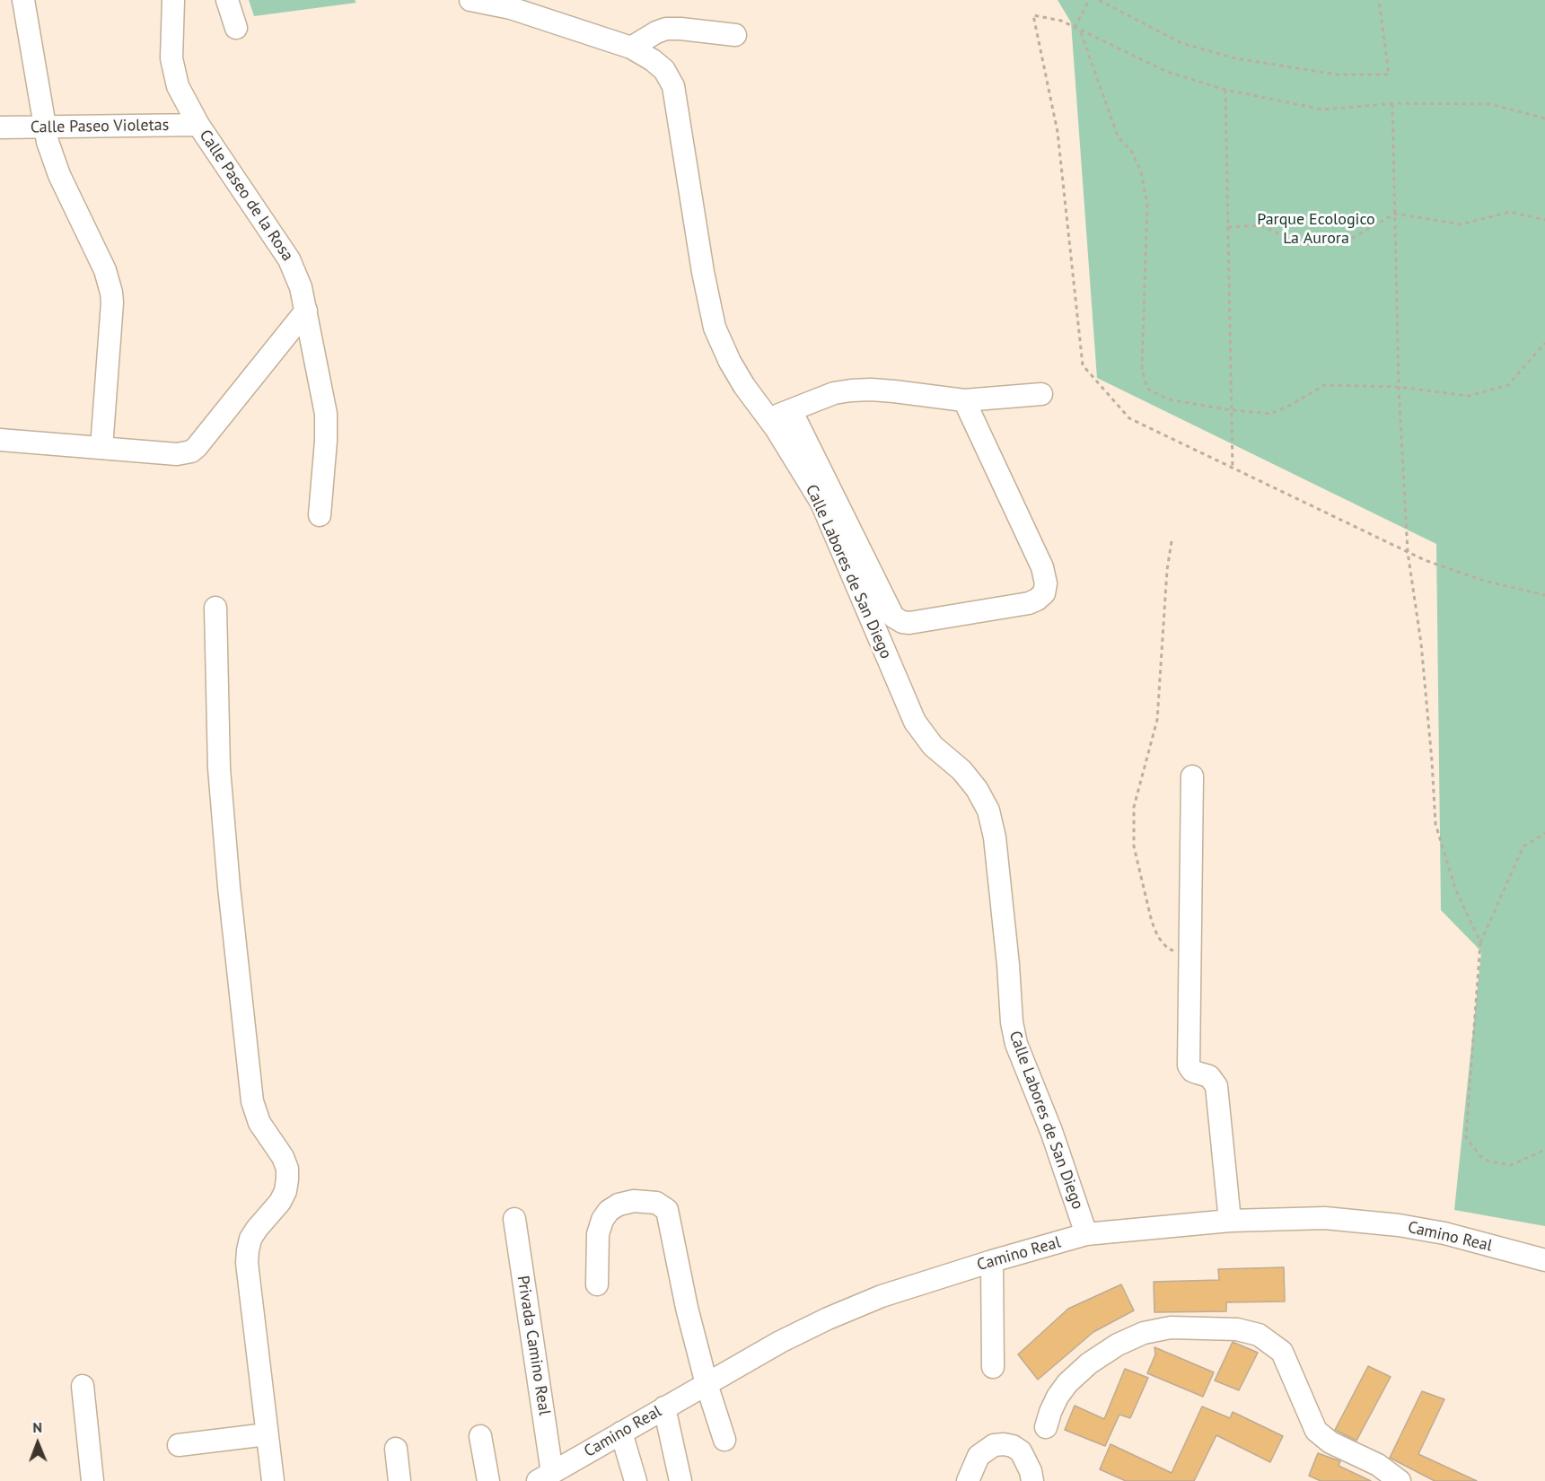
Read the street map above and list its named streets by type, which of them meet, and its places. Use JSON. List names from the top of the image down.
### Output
{
  "streets": {
    "street": [
      "Calle Paseo Violetas",
      "Calle Paseo de la Rosa",
      "Calle Labores de San Diego",
      "Camino Real",
      "Privada Camino Real"
    ]
  },
  "crossings": [
    ["Calle Paseo Violetas", "Calle Paseo de la Rosa"],
    ["Calle Labores de San Diego", "Camino Real"],
    ["Camino Real", "Privada Camino Real"]
  ],
  "parks": ["Parque Ecologico La Aurora"],
  "north": "top"
}
